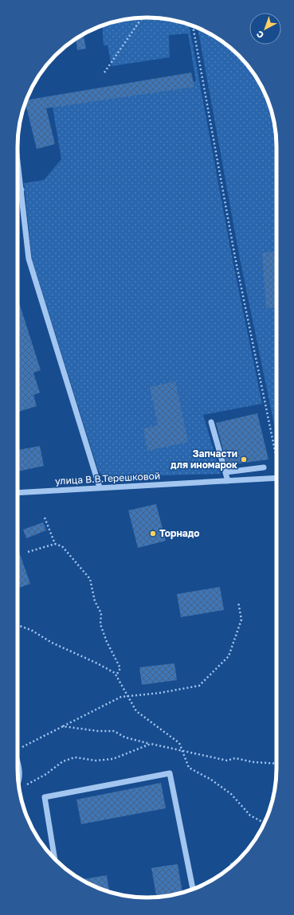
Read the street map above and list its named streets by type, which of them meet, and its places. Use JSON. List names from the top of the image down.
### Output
{
  "streets": {
    "street": ["улица В.В.Терешковой"]
  },
  "places": ["Запчасти для иномарок", "Торнадо"],
  "north": "bottom left"
}
